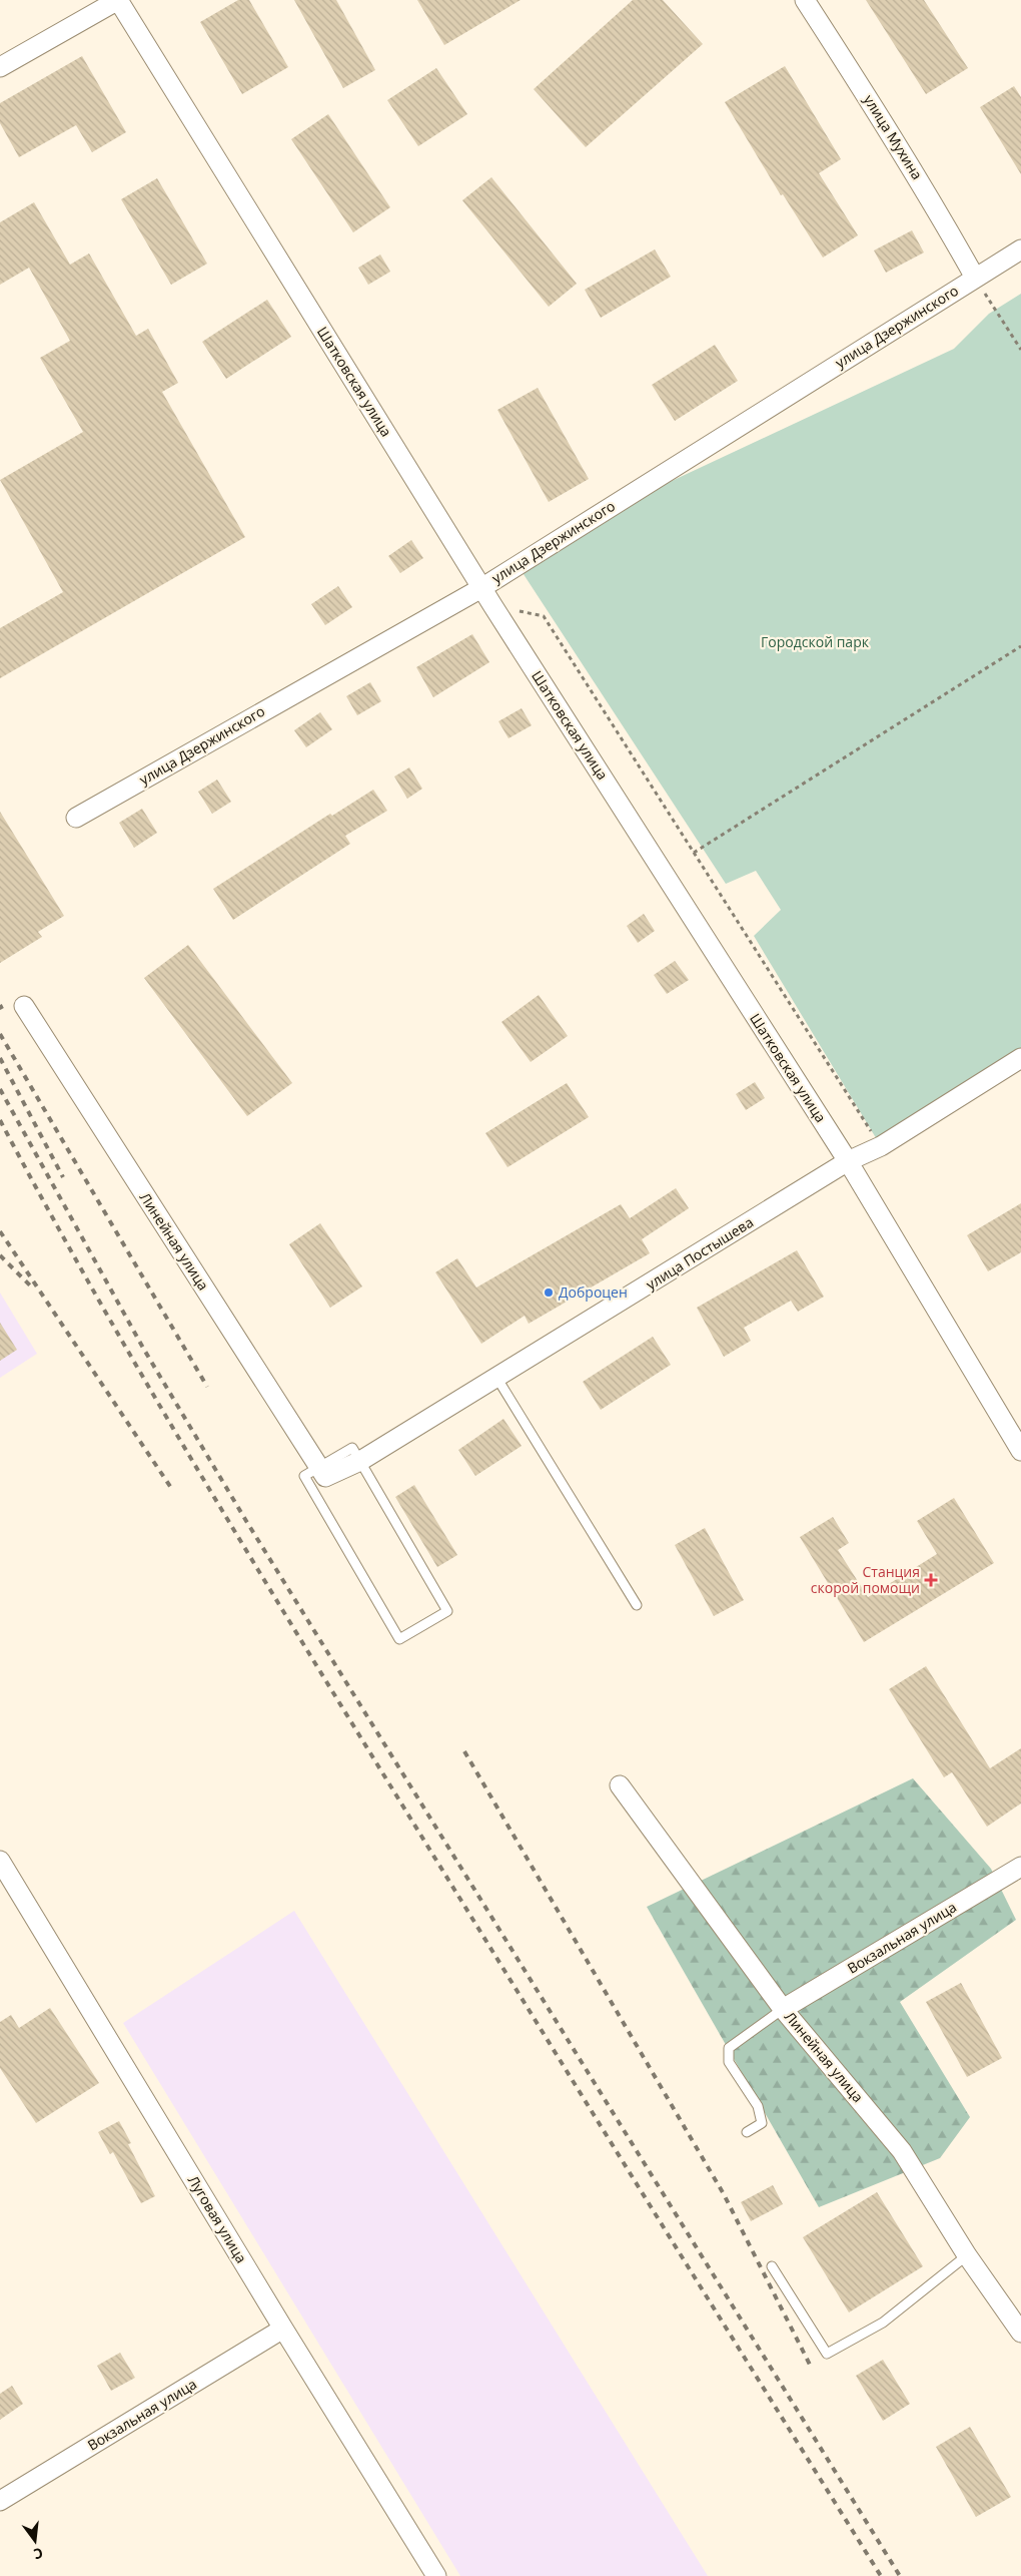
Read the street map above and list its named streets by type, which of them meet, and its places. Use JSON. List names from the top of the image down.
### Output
{
  "streets": {
    "street": [
      "улица Мухина",
      "улица Дзержинского",
      "Шатковская улица",
      "Линейная улица",
      "улица Постышева",
      "Вокзальная улица",
      "Луговая улица"
    ]
  },
  "crossings": [
    ["улица Мухина", "улица Дзержинского"],
    ["улица Дзержинского", "Шатковская улица"],
    ["Шатковская улица", "улица Постышева"],
    ["Линейная улица", "улица Постышева"],
    ["Линейная улица", "Вокзальная улица"],
    ["Вокзальная улица", "Луговая улица"]
  ],
  "parks": ["Городской парк"],
  "places": {
    "other": ["Доброцен"],
    "health": ["Станция скорой помощи"]
  },
  "north": "bottom"
}
